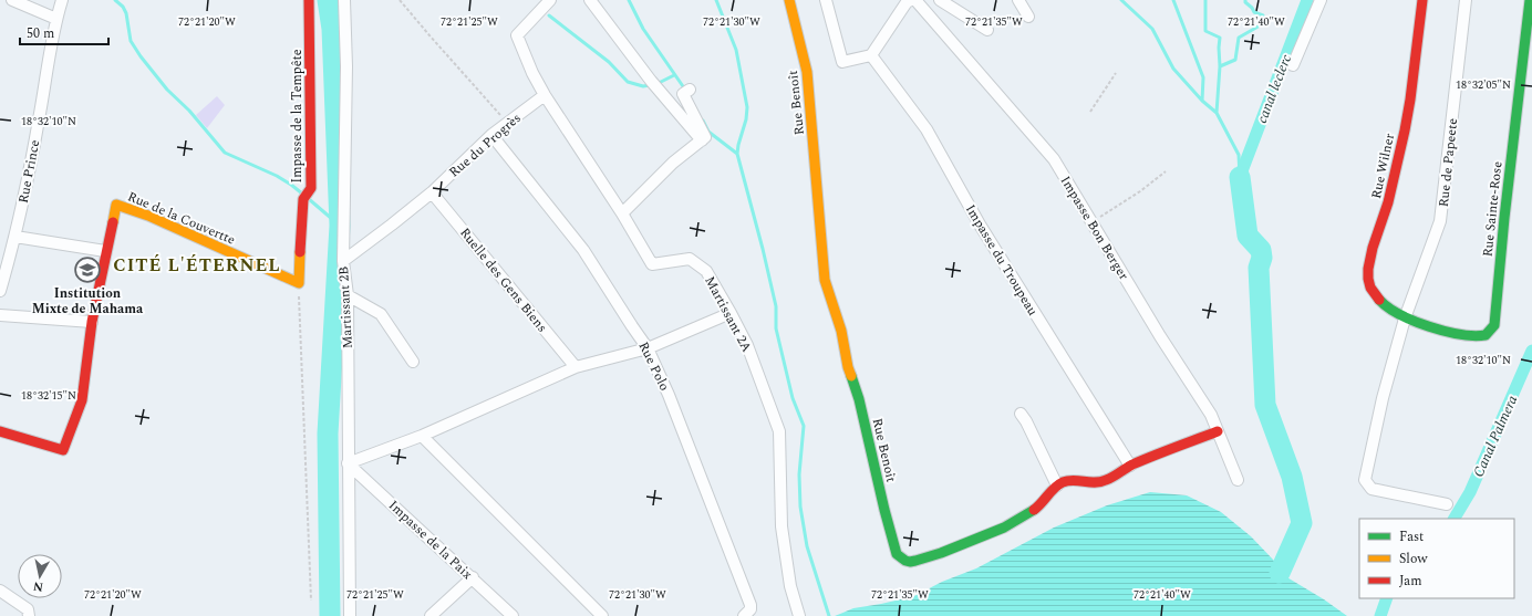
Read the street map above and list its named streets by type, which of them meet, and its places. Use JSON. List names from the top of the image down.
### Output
{
  "streets": {
    "street": [
      "Rue Benoît",
      "Impasse de la Tempête",
      "Rue du Progrès",
      "Rue de Papeete",
      "Rue Wilner",
      "Rue Prince",
      "Rue Sainte-Rose",
      "Rue de la Couvertte",
      "Impasse Bon Berger",
      "Impasse du Troupeau",
      "Ruelle des Gens Biens",
      "Martissant 2B",
      "Martissant 2A",
      "Rue Polo",
      "Impasse de la Paix"
    ]
  },
  "crossings": [
    ["Impasse de la Tempête", "Rue de la Couvertte"],
    ["Rue du Progrès", "Ruelle des Gens Biens"],
    ["Rue du Progrès", "Martissant 2B"],
    ["Rue du Progrès", "Martissant 2A"],
    ["Rue du Progrès", "Rue Polo"],
    ["Rue de Papeete", "Rue Wilner"],
    ["Rue de Papeete", "Rue Sainte-Rose"],
    ["Rue Wilner", "Rue Sainte-Rose"],
    ["Martissant 2B", "Impasse de la Paix"]
  ],
  "districts": ["CITÉ L'ÉTERNEL"],
  "water": ["canal leclerc", "Canal Palmera"],
  "places": {
    "school or university": ["Institution Mixte de Mahama"]
  },
  "legend": ["Fast", "Slow", "Jam"],
  "scale_bar": "50 m",
  "north": "bottom",
  "coordinates": [
    "72°21'20\"W",
    "72°21'25\"W",
    "72°21'30\"W",
    "72°21'35\"W",
    "72°21'40\"W",
    "18°32'05\"N",
    "18°32'10\"N",
    "18°32'15\"N"
  ]
}
